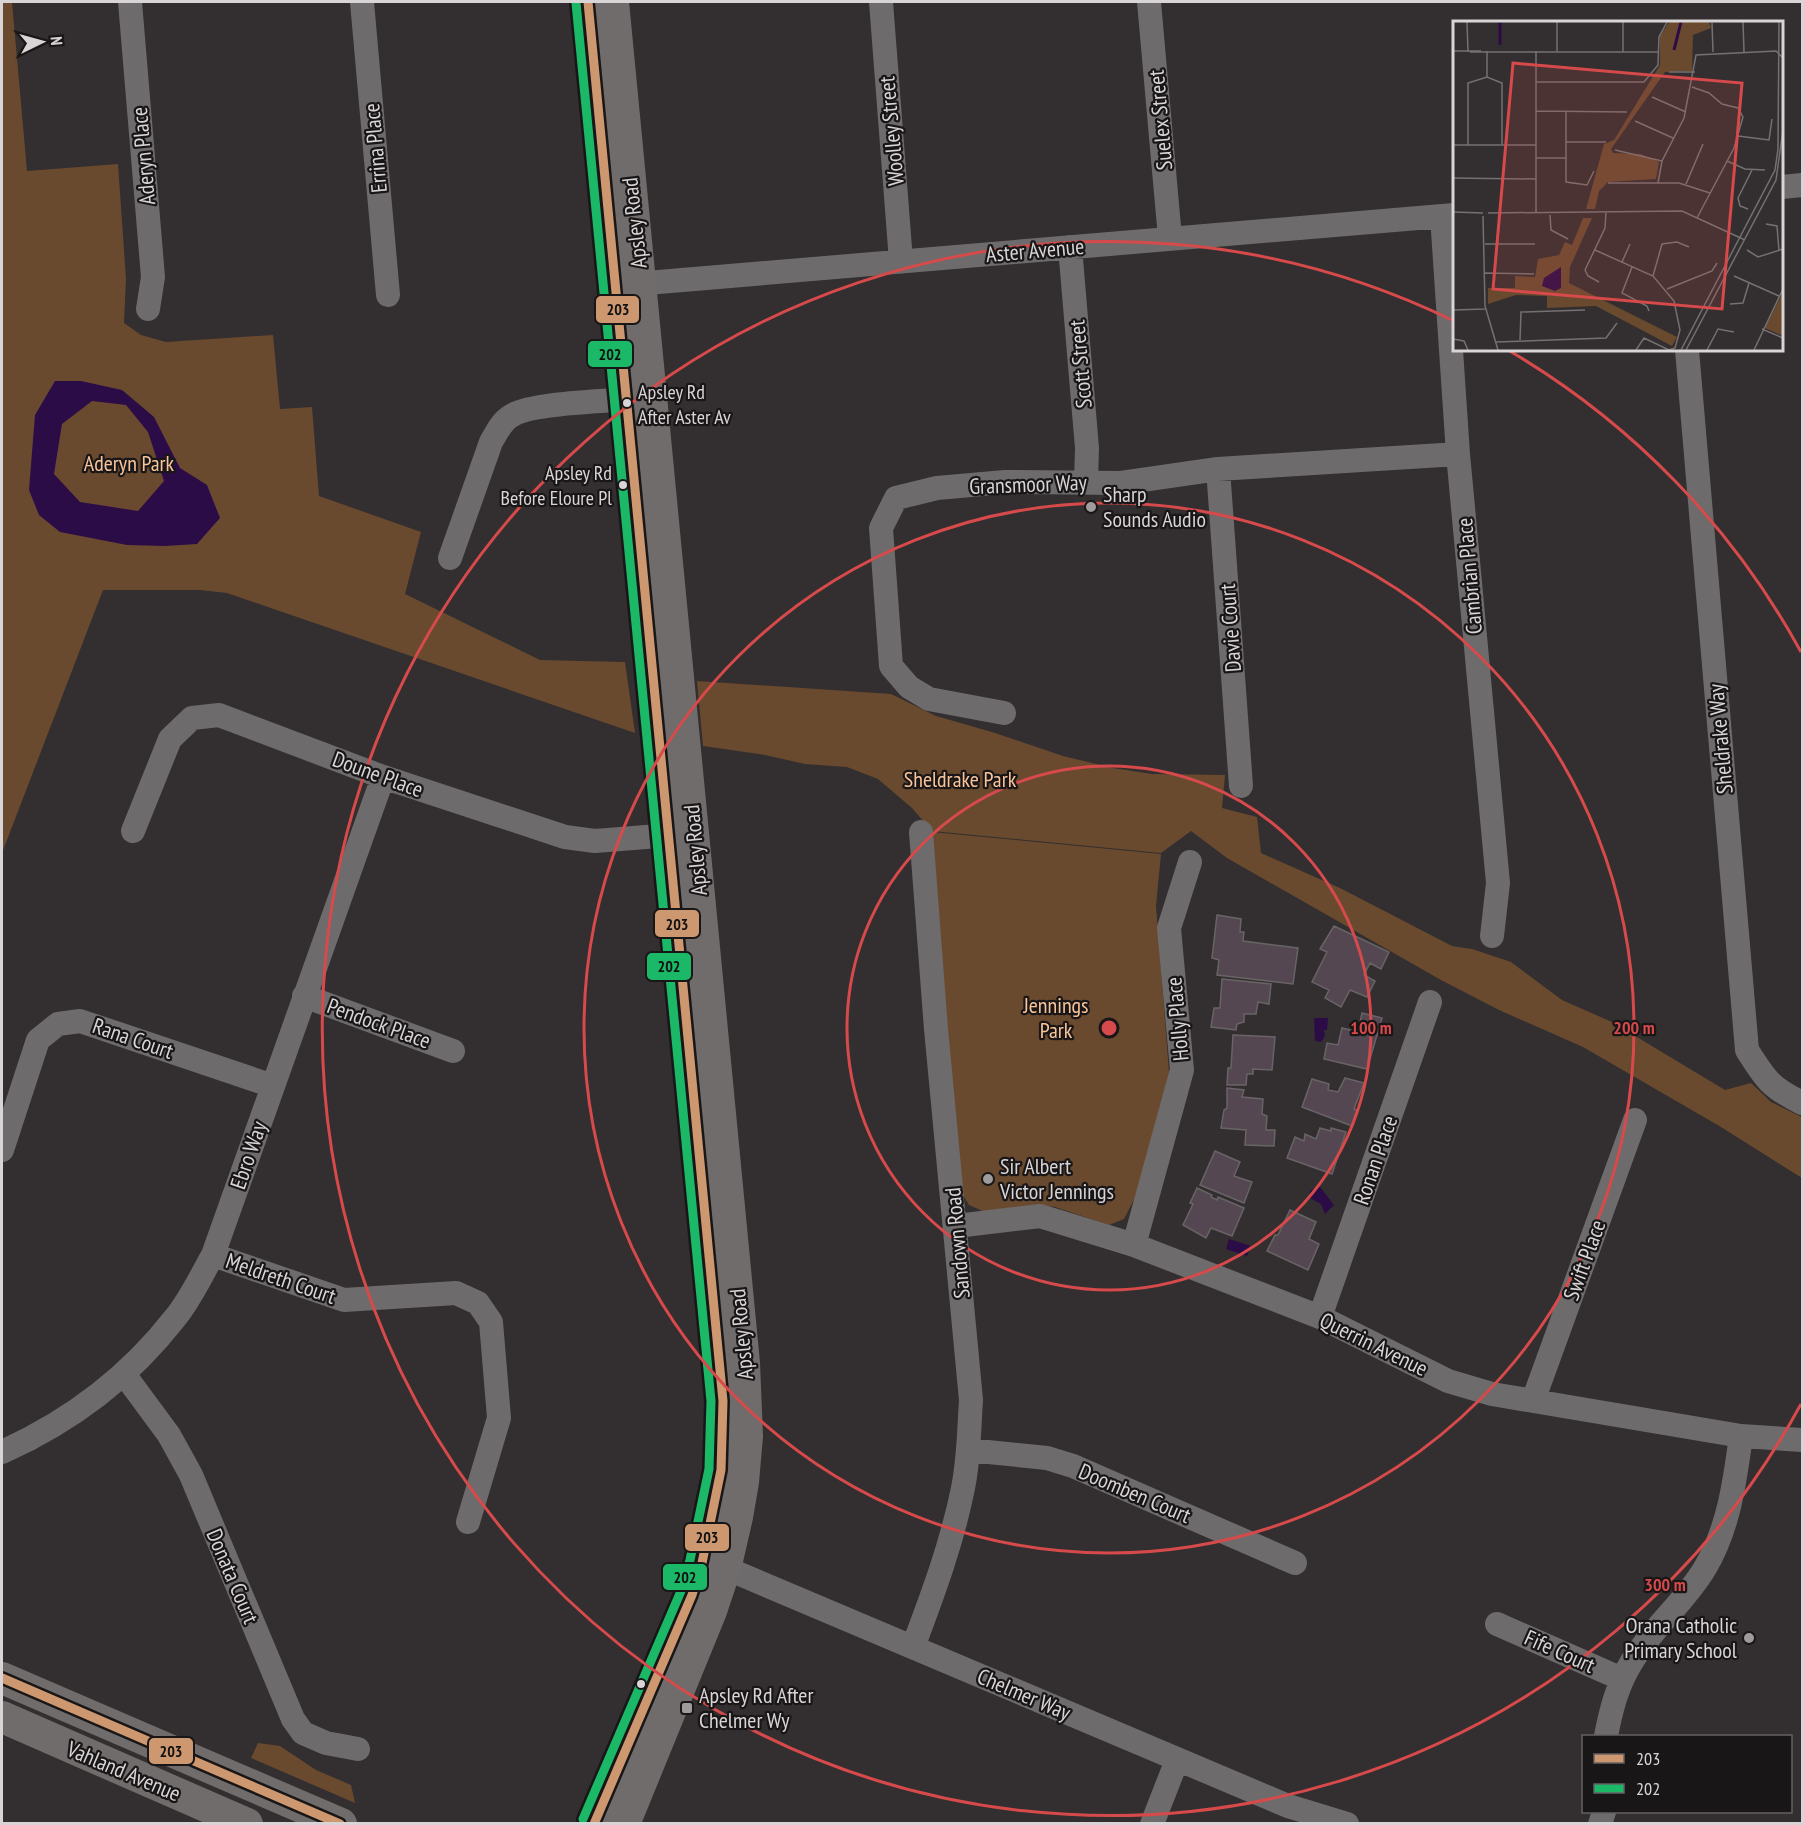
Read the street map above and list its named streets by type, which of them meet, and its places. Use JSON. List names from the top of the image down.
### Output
{
  "streets": {
    "main road": ["Apsley Road", "Vahland Avenue"],
    "street": [
      "Suelex Street",
      "Woolley Street",
      "Errina Place",
      "Aderyn Place",
      "Aster Avenue",
      "Scott Street",
      "Gransmoor Way",
      "Cambrian Place",
      "Davie Court",
      "Sheldrake Way",
      "Doune Place",
      "Holly Place",
      "Pendock Place",
      "Rana Court",
      "Ebro Way",
      "Ronan Place",
      "Sandown Road",
      "Swift Place",
      "Meldreth Court",
      "Querrin Avenue",
      "Doomben Court",
      "Donata Court",
      "Fife Court",
      "Chelmer Way"
    ]
  },
  "crossings": [
    ["Suelex Street", "Aster Avenue"],
    ["Woolley Street", "Aster Avenue"],
    ["Apsley Road", "Aster Avenue"],
    ["Apsley Road", "Doune Place"],
    ["Apsley Road", "Chelmer Way"],
    ["Aster Avenue", "Scott Street"],
    ["Aster Avenue", "Cambrian Place"],
    ["Scott Street", "Gransmoor Way"],
    ["Gransmoor Way", "Cambrian Place"],
    ["Gransmoor Way", "Davie Court"],
    ["Doune Place", "Ebro Way"],
    ["Holly Place", "Querrin Avenue"],
    ["Pendock Place", "Ebro Way"],
    ["Rana Court", "Ebro Way"],
    ["Ebro Way", "Meldreth Court"],
    ["Ebro Way", "Donata Court"],
    ["Ronan Place", "Querrin Avenue"],
    ["Sandown Road", "Querrin Avenue"],
    ["Sandown Road", "Doomben Court"],
    ["Sandown Road", "Chelmer Way"],
    ["Swift Place", "Querrin Avenue"]
  ],
  "parks": ["Aderyn Park", "Sheldrake Park", "Jennings Park"],
  "places": {
    "other": [
      "Apsley Rd After Aster Av",
      "Apsley Rd Before Eloure Pl",
      "Sharp Sounds Audio",
      "Sir Albert Victor Jennings",
      "Orana Catholic Primary School"
    ],
    "transit": ["Apsley Rd After Chelmer Wy"]
  },
  "lines": ["transit line 203", "transit line 202"],
  "legend": ["203", "202"],
  "north": "right",
  "rings": ["100 m", "200 m", "300 m"]
}
